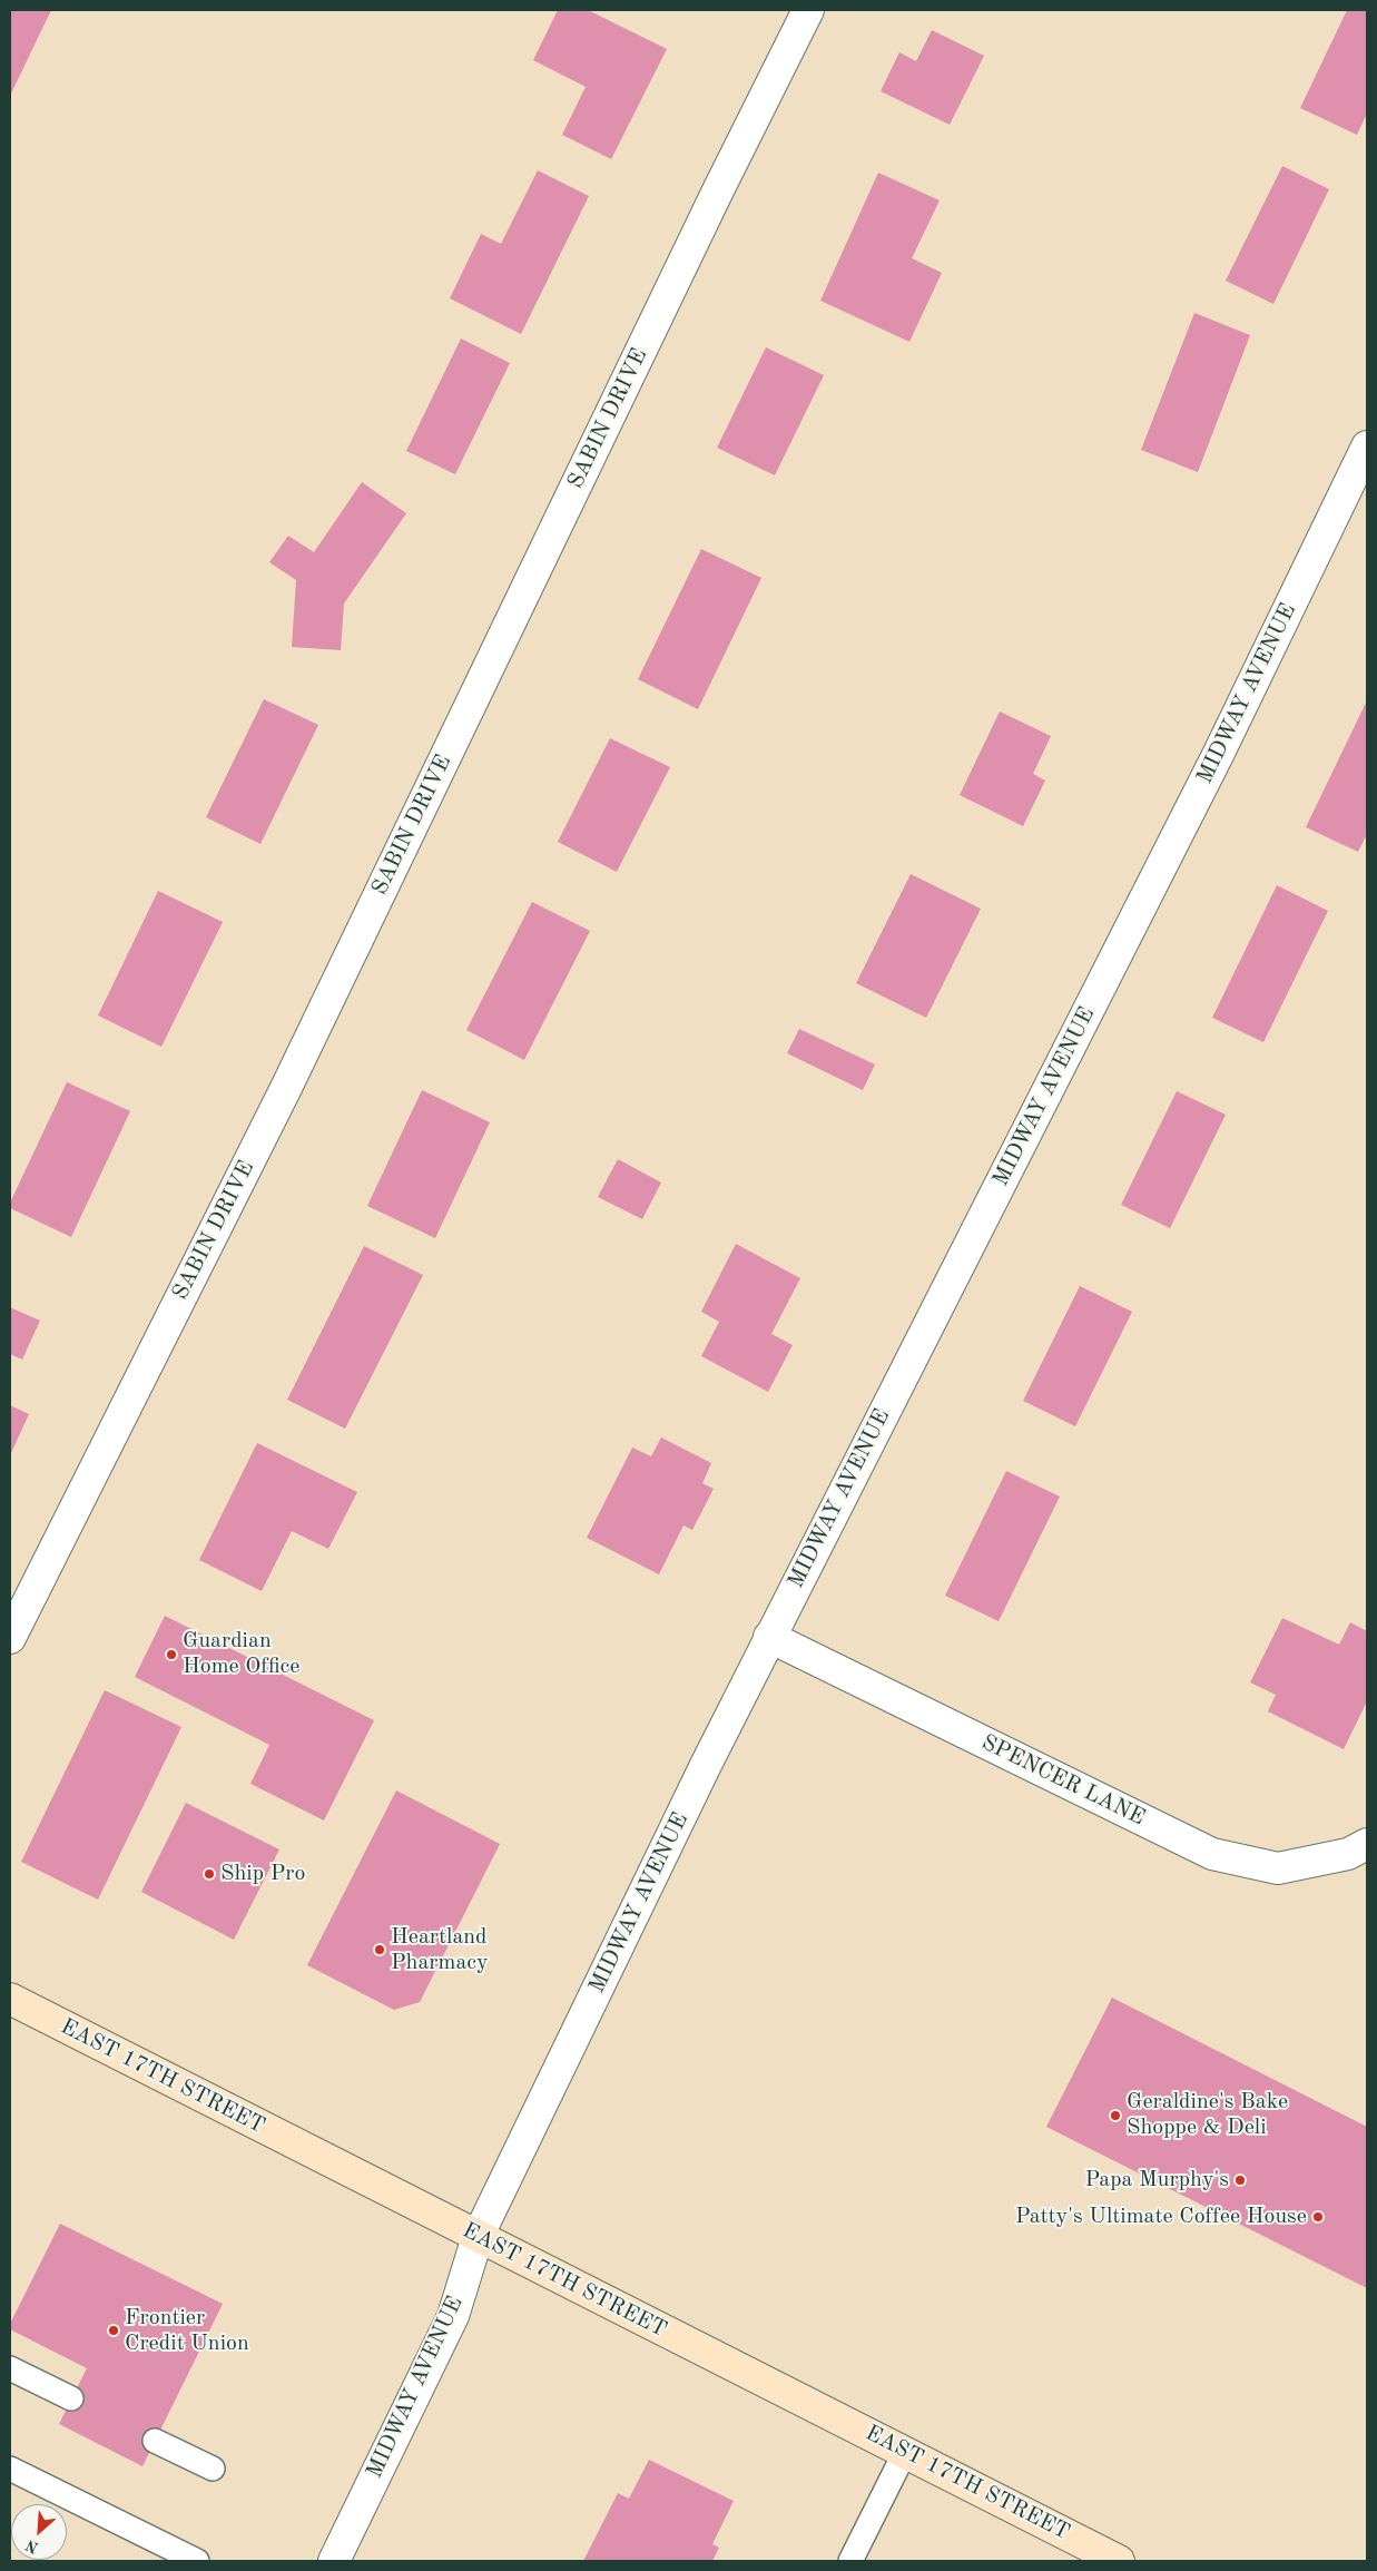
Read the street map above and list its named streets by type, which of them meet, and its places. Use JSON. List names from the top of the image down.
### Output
{
  "streets": {
    "main road": ["EAST 17TH STREET"],
    "street": ["SABIN DRIVE", "MIDWAY AVENUE", "SPENCER LANE"]
  },
  "crossings": [
    ["MIDWAY AVENUE", "SPENCER LANE"],
    ["MIDWAY AVENUE", "EAST 17TH STREET"]
  ],
  "places": [
    "Guardian Home Office",
    "Ship Pro",
    "Heartland Pharmacy",
    "Geraldine's Bake Shoppe & Deli",
    "Papa Murphy's",
    "Patty's Ultimate Coffee House",
    "Frontier Credit Union"
  ],
  "north": "bottom left"
}
